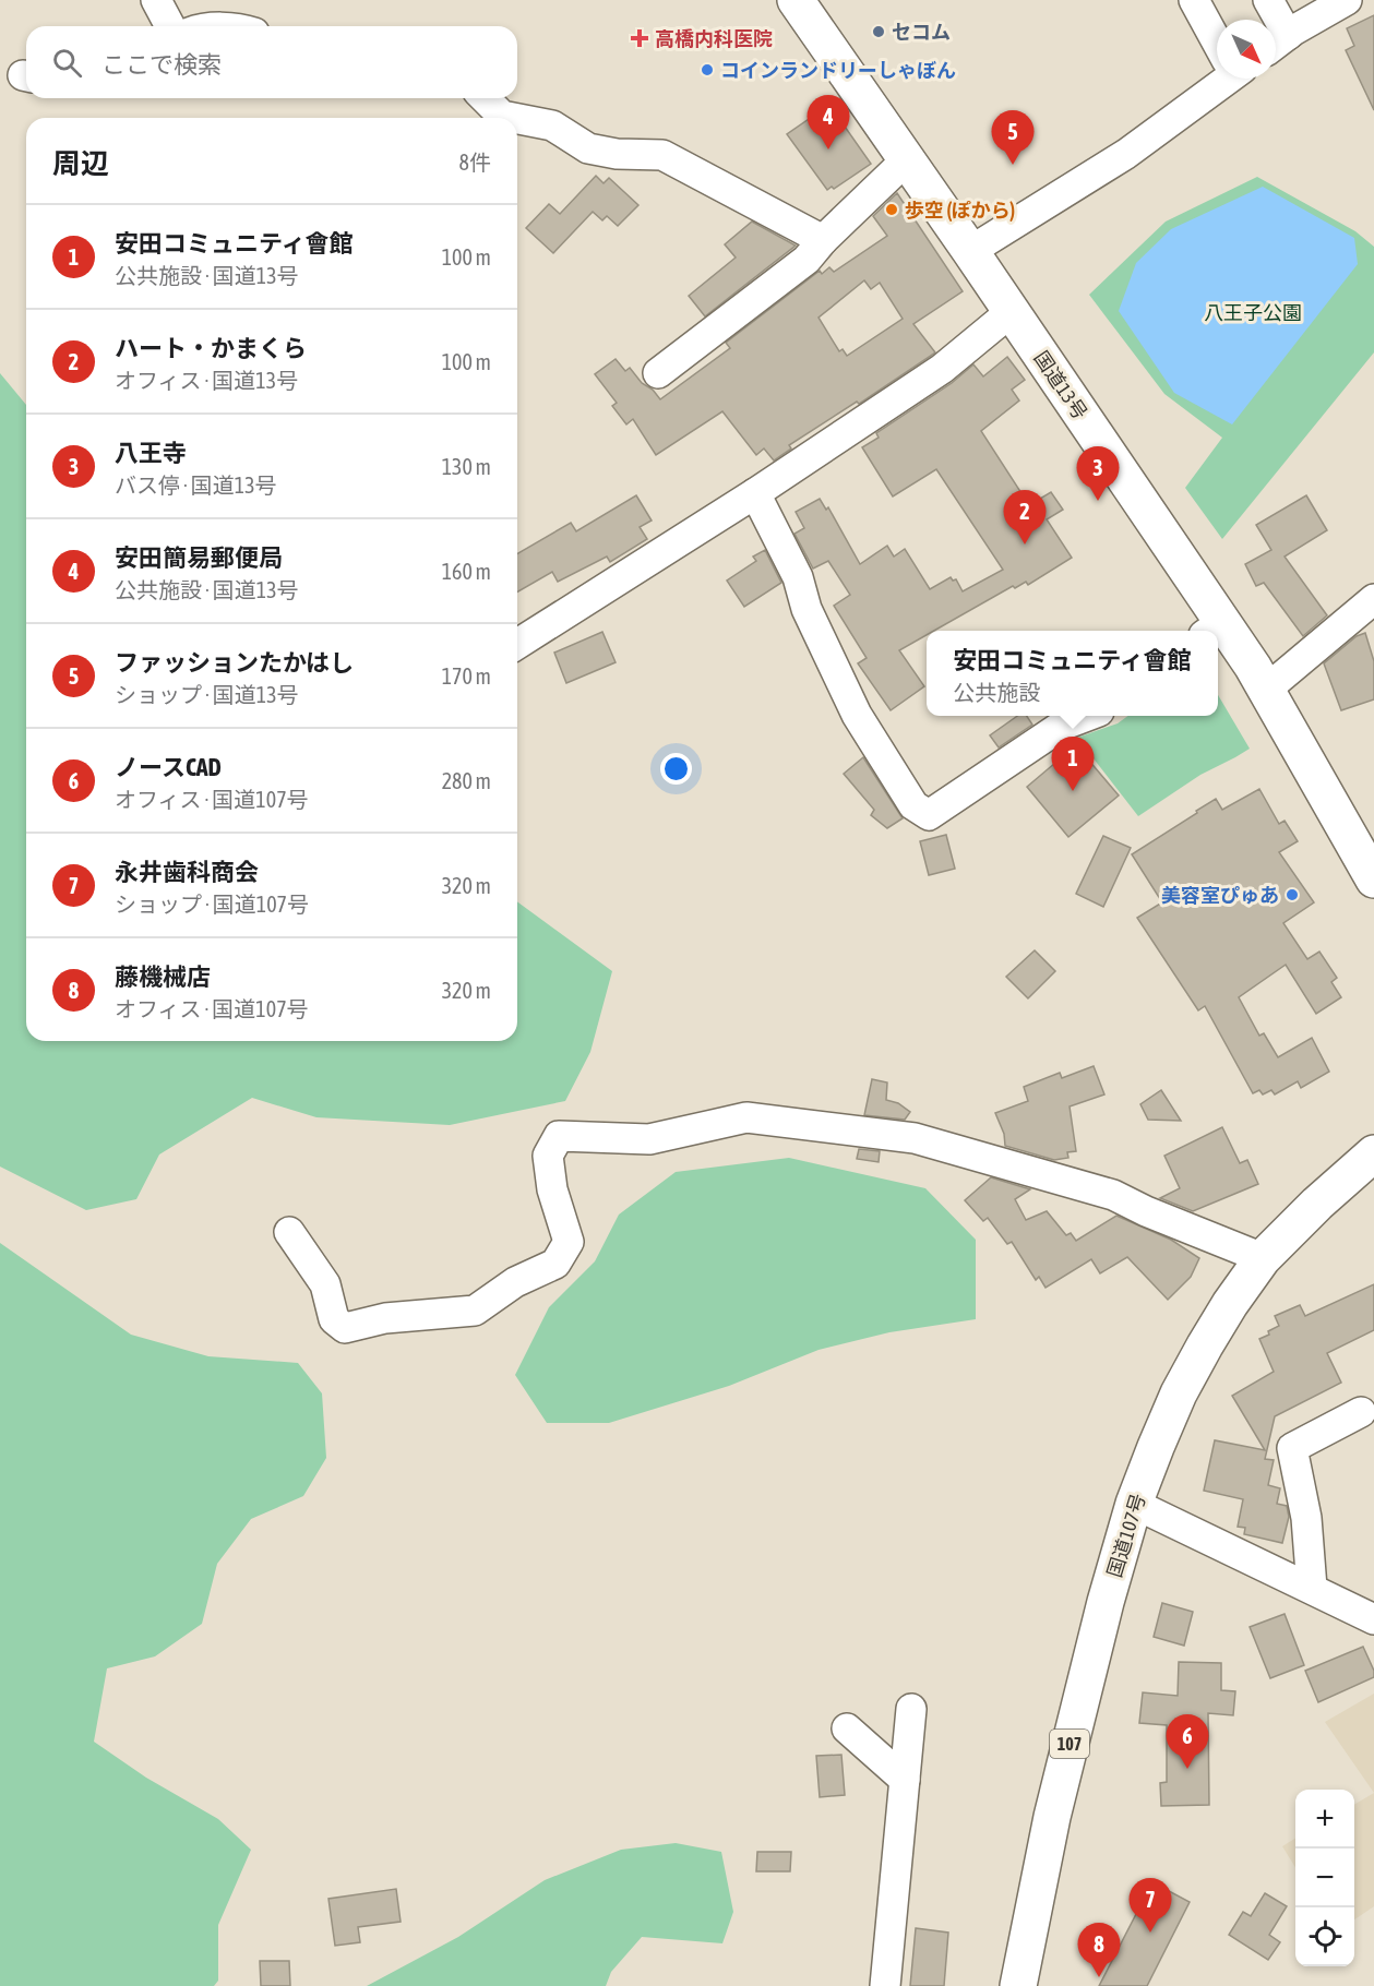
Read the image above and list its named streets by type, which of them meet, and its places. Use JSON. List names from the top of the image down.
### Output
{
  "streets": {
    "highway": ["国道13号", "国道107号", "107"]
  },
  "parks": ["八王子公園"],
  "places": {
    "other": [
      "セコム",
      "コインランドリーしゃぼん",
      "歩空 (ぽから)",
      "美容室ぴゅあ"
    ],
    "health": ["高橋内科医院"]
  },
  "north": "bottom right",
  "page": {
    "search": "ここで検索",
    "pins": [
      "4",
      "5",
      "3",
      "2",
      "1",
      "6",
      "7",
      "8"
    ],
    "heading": ["周辺", "8件"],
    "list": [
      {
        "mark": "1",
        "name": "安田コミュニティ會館",
        "note": "公共施設 · 国道13号",
        "value": "100 m"
      },
      {
        "mark": "2",
        "name": "ハート・かまくら",
        "note": "オフィス · 国道13号",
        "value": "100 m"
      },
      {
        "mark": "3",
        "name": "八王寺",
        "note": "バス停 · 国道13号",
        "value": "130 m"
      },
      {
        "mark": "4",
        "name": "安田簡易郵便局",
        "note": "公共施設 · 国道13号",
        "value": "160 m"
      },
      {
        "mark": "5",
        "name": "ファッションたかはし",
        "note": "ショップ · 国道13号",
        "value": "170 m"
      },
      {
        "mark": "6",
        "name": "ノースCAD",
        "note": "オフィス · 国道107号",
        "value": "280 m"
      },
      {
        "mark": "7",
        "name": "永井歯科商会",
        "note": "ショップ · 国道107号",
        "value": "320 m"
      },
      {
        "mark": "8",
        "name": "藤機械店",
        "note": "オフィス · 国道107号",
        "value": "320 m"
      }
    ],
    "popup": ["安田コミュニティ會館", "公共施設"],
    "map_buttons": ["+", "−"]
  }
}
